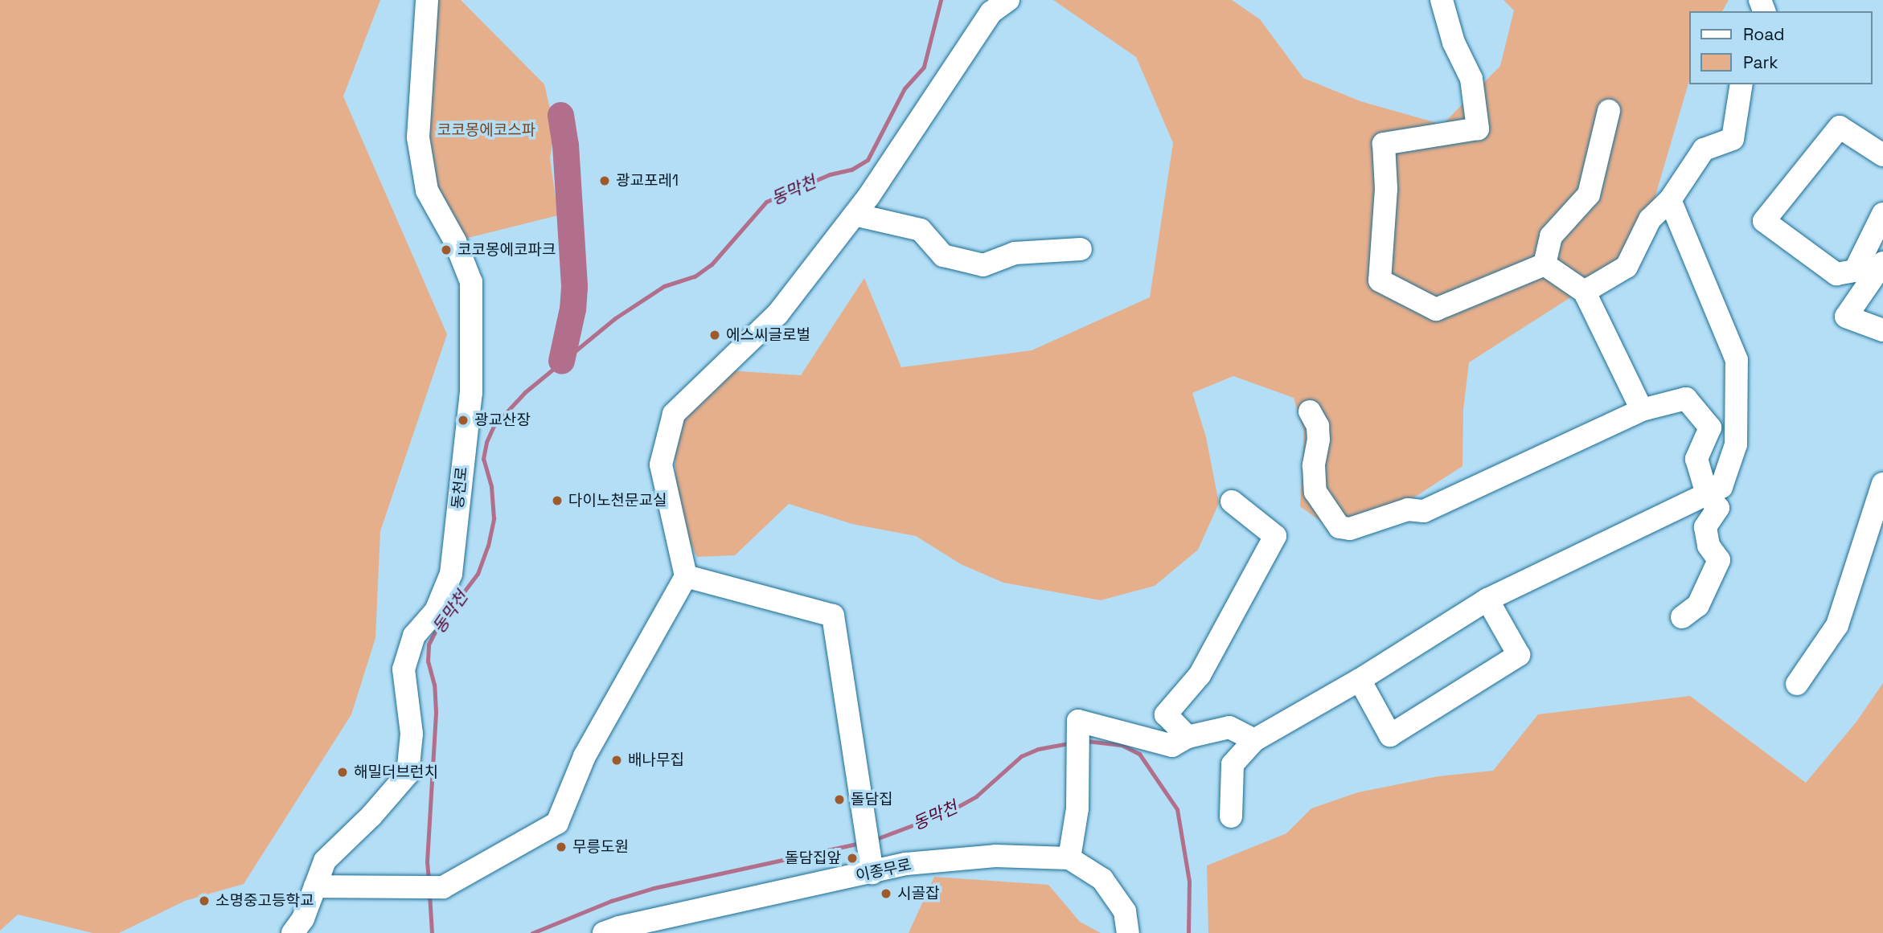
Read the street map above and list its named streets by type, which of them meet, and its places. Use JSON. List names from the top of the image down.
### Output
{
  "streets": {
    "street": ["동천로", "이종무로"]
  },
  "water": ["동막천"],
  "parks": ["코코몽에코스파"],
  "places": [
    "광교포레1",
    "코코몽에코파크",
    "에스씨글로벌",
    "광교산장",
    "다이노천문교실",
    "배나무집",
    "해밀더브런치",
    "돌담집",
    "무릉도원",
    "돌담집앞",
    "시골잡",
    "소명중고등학교"
  ],
  "legend": ["Road", "Park"]
}
